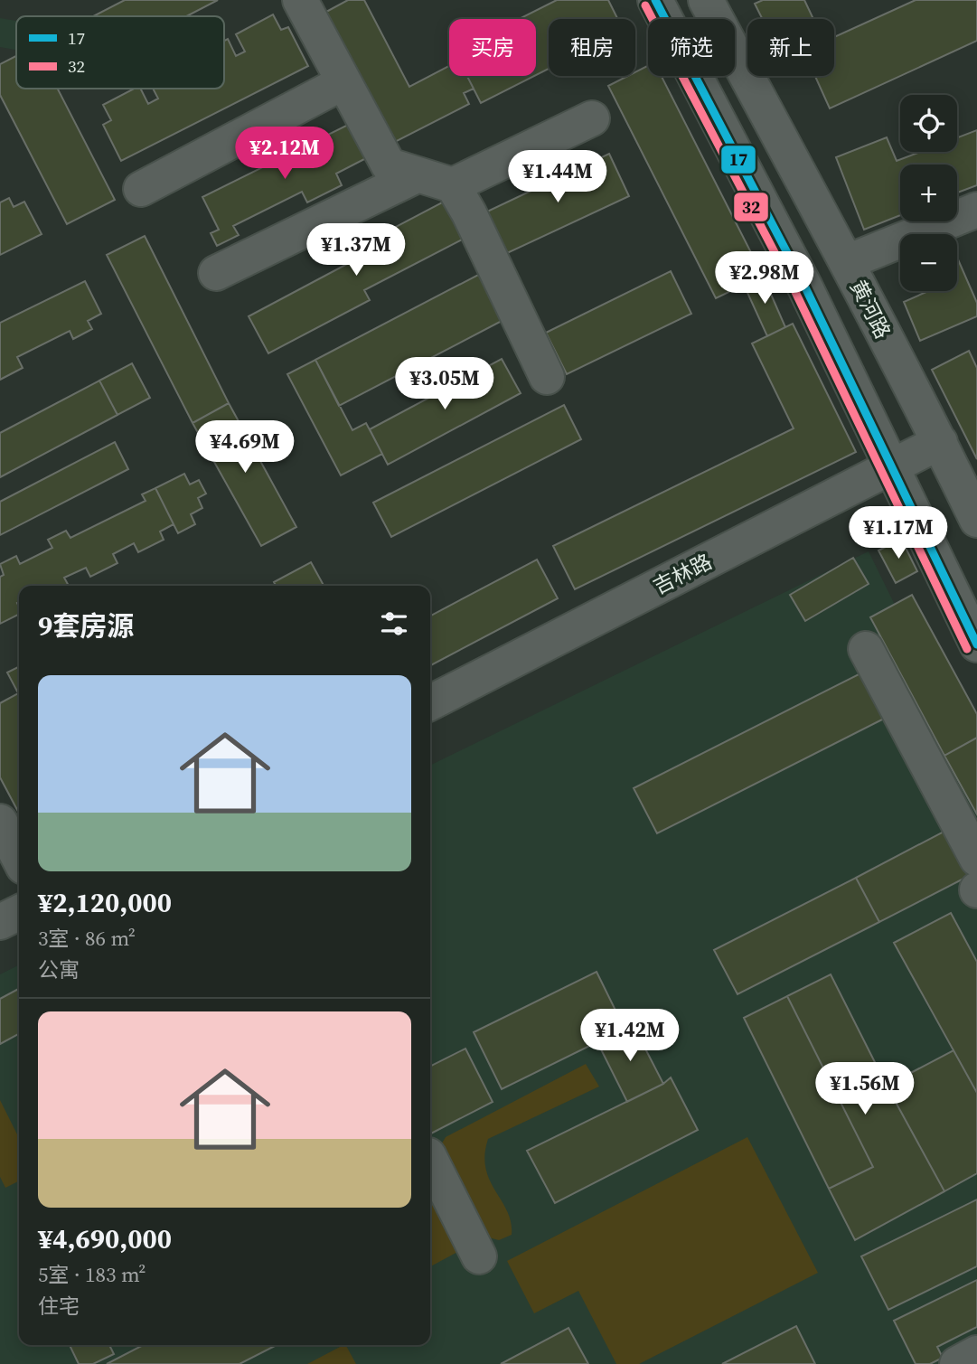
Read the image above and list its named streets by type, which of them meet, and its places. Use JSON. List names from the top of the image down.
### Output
{
  "streets": {
    "street": ["黄河路", "吉林路"]
  },
  "crossings": [
    ["黄河路", "吉林路"]
  ],
  "lines": ["transit line 17", "transit line 32"],
  "legend": ["17", "32"],
  "page": {
    "chip": [
      "买房",
      "租房",
      "筛选",
      "新上"
    ],
    "map_buttons": ["+", "−"],
    "price": [
      "¥2.12M",
      "¥1.44M",
      "¥1.37M",
      "¥2.98M",
      "¥3.05M",
      "¥4.69M",
      "¥1.17M",
      "¥1.42M",
      "¥1.56M"
    ],
    "heading": "9套房源",
    "list": [
      {
        "name": "¥2,120,000",
        "note": "3室 · 86 m² · 公寓"
      },
      {
        "name": "¥4,690,000",
        "note": "5室 · 183 m² · 住宅"
      }
    ]
  }
}
